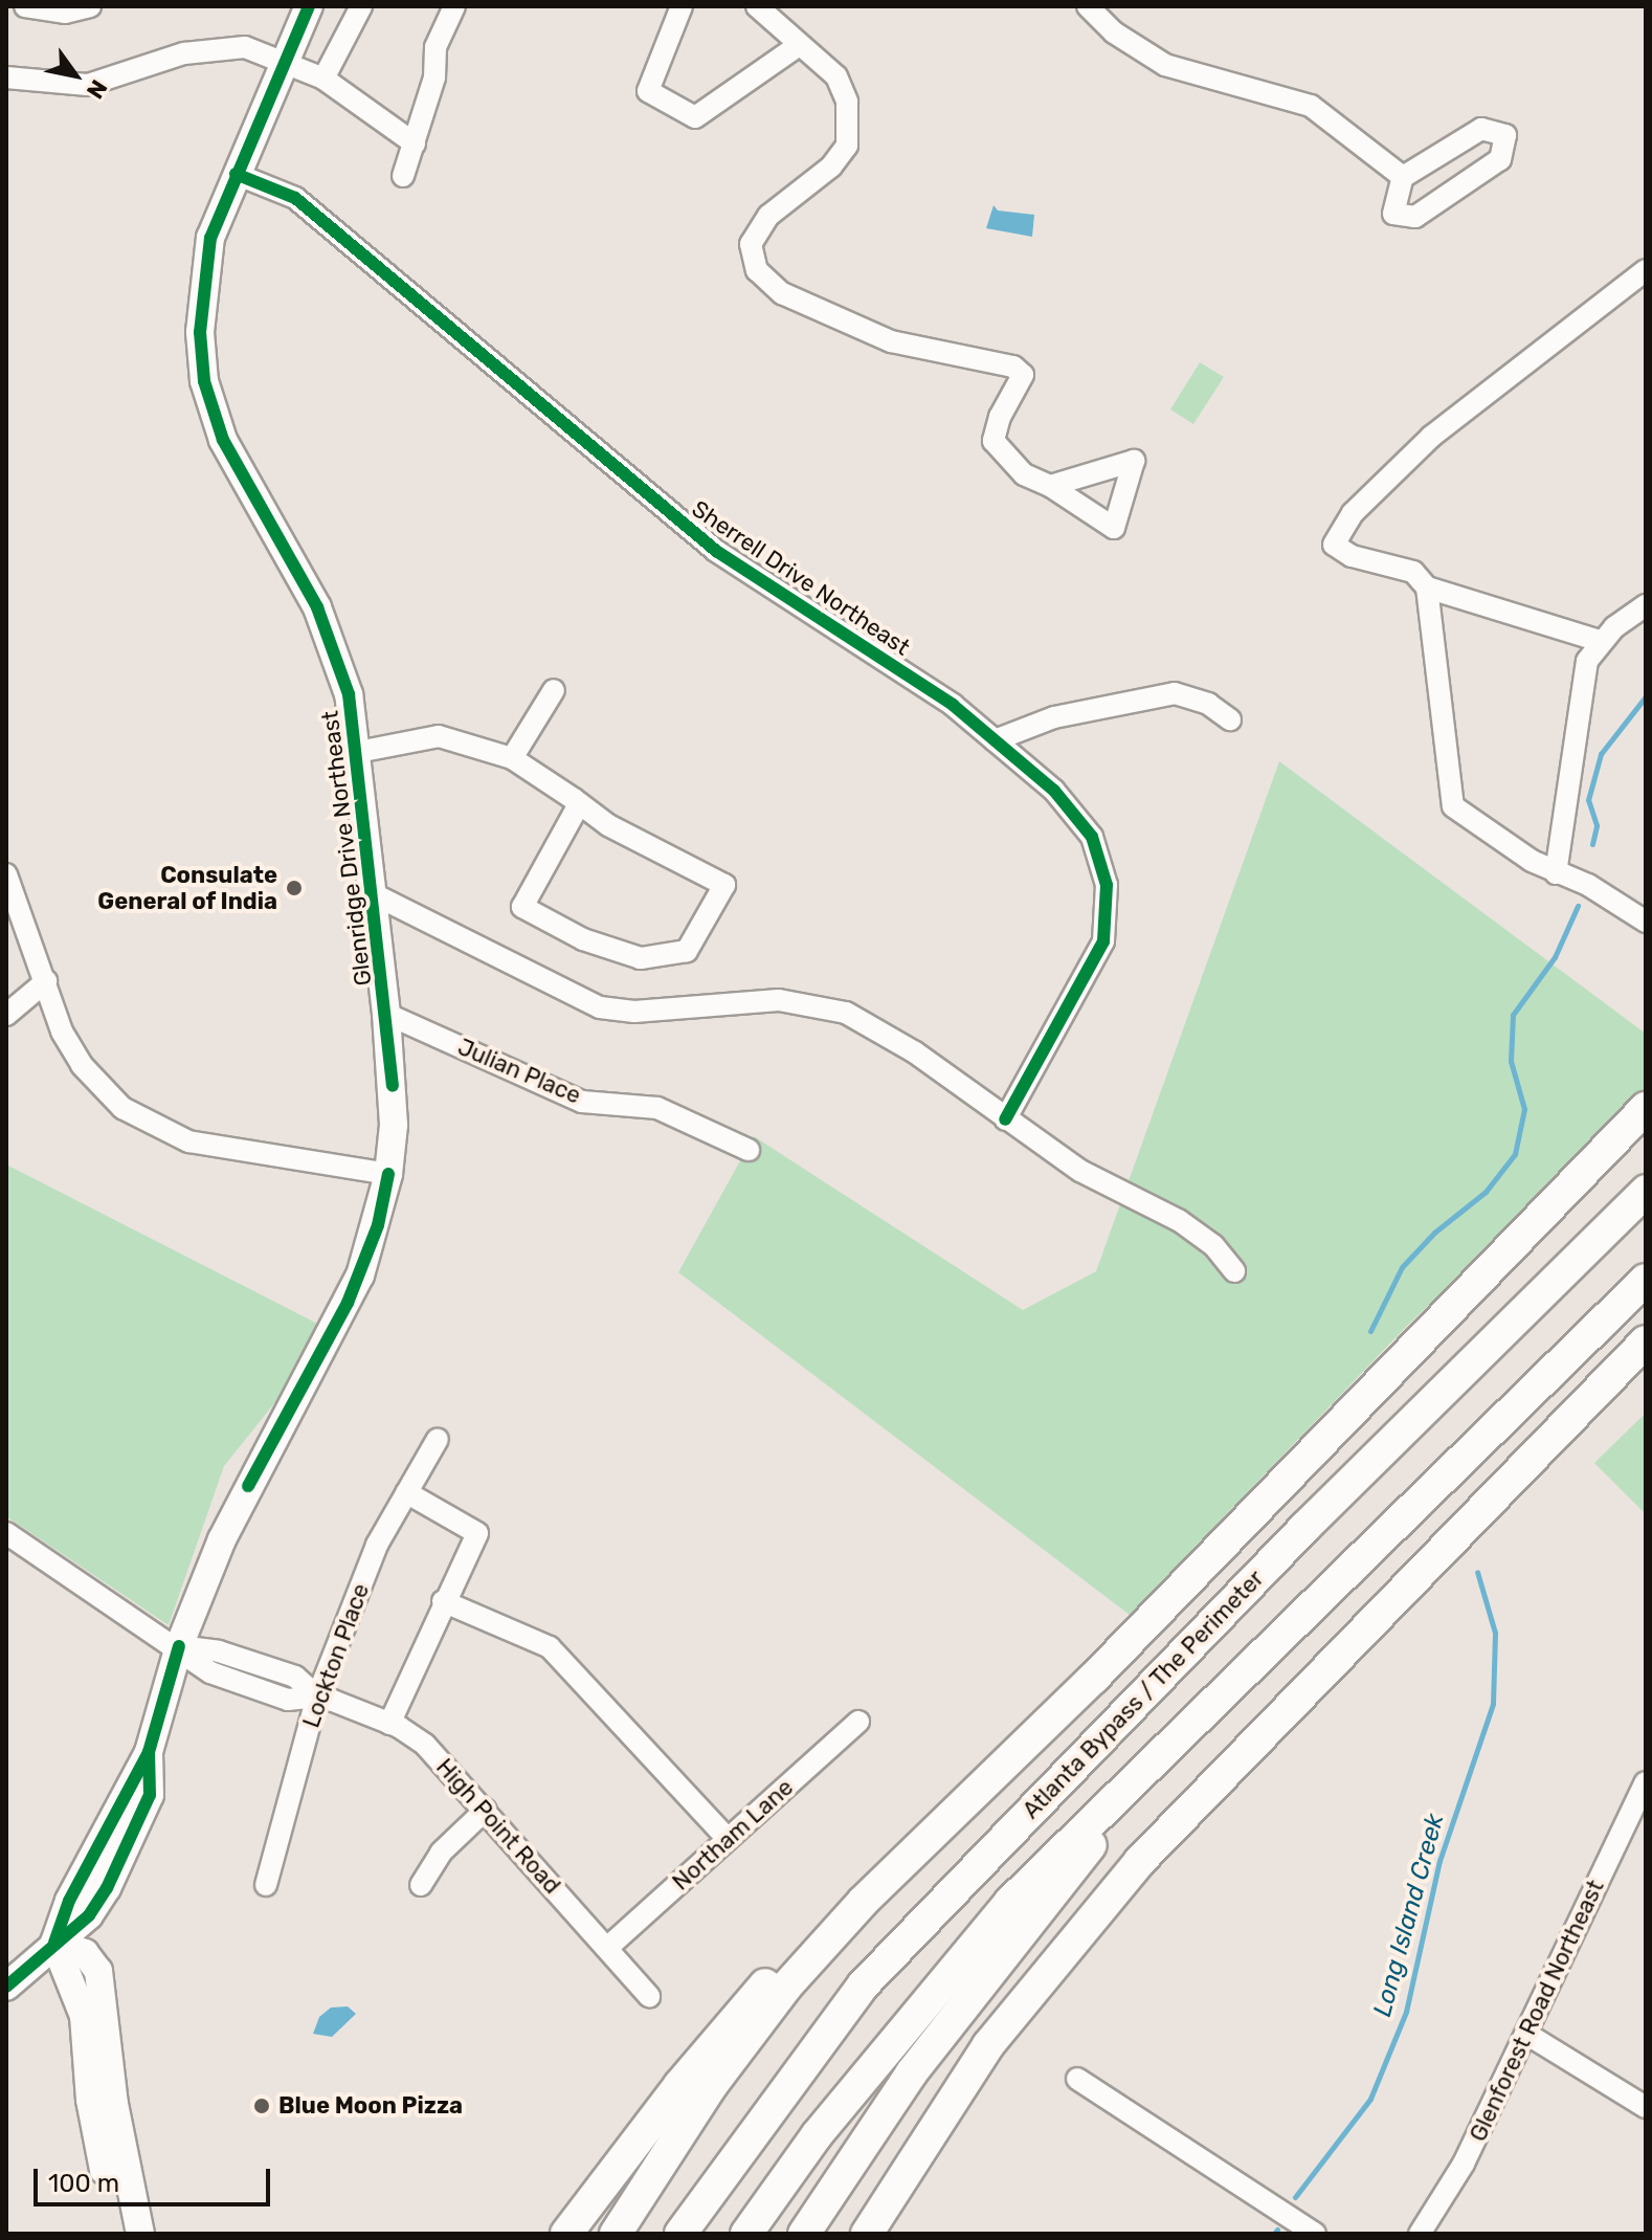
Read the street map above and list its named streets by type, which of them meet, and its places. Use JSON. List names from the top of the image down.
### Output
{
  "streets": {
    "highway": ["Atlanta Bypass / The Perimeter"],
    "main road": ["Glenridge Drive Northeast"],
    "street": [
      "Sherrell Drive Northeast",
      "Julian Place",
      "Lockton Place",
      "High Point Road",
      "Northam Lane",
      "Glenforest Road Northeast"
    ]
  },
  "crossings": [
    ["Sherrell Drive Northeast", "Glenridge Drive Northeast"],
    ["Glenridge Drive Northeast", "Julian Place"],
    ["Glenridge Drive Northeast", "High Point Road"],
    ["Lockton Place", "High Point Road"],
    ["High Point Road", "Northam Lane"]
  ],
  "water": ["Long Island Creek"],
  "places": ["Consulate General of India", "Blue Moon Pizza"],
  "scale_bar": "100 m",
  "north": "bottom right"
}
